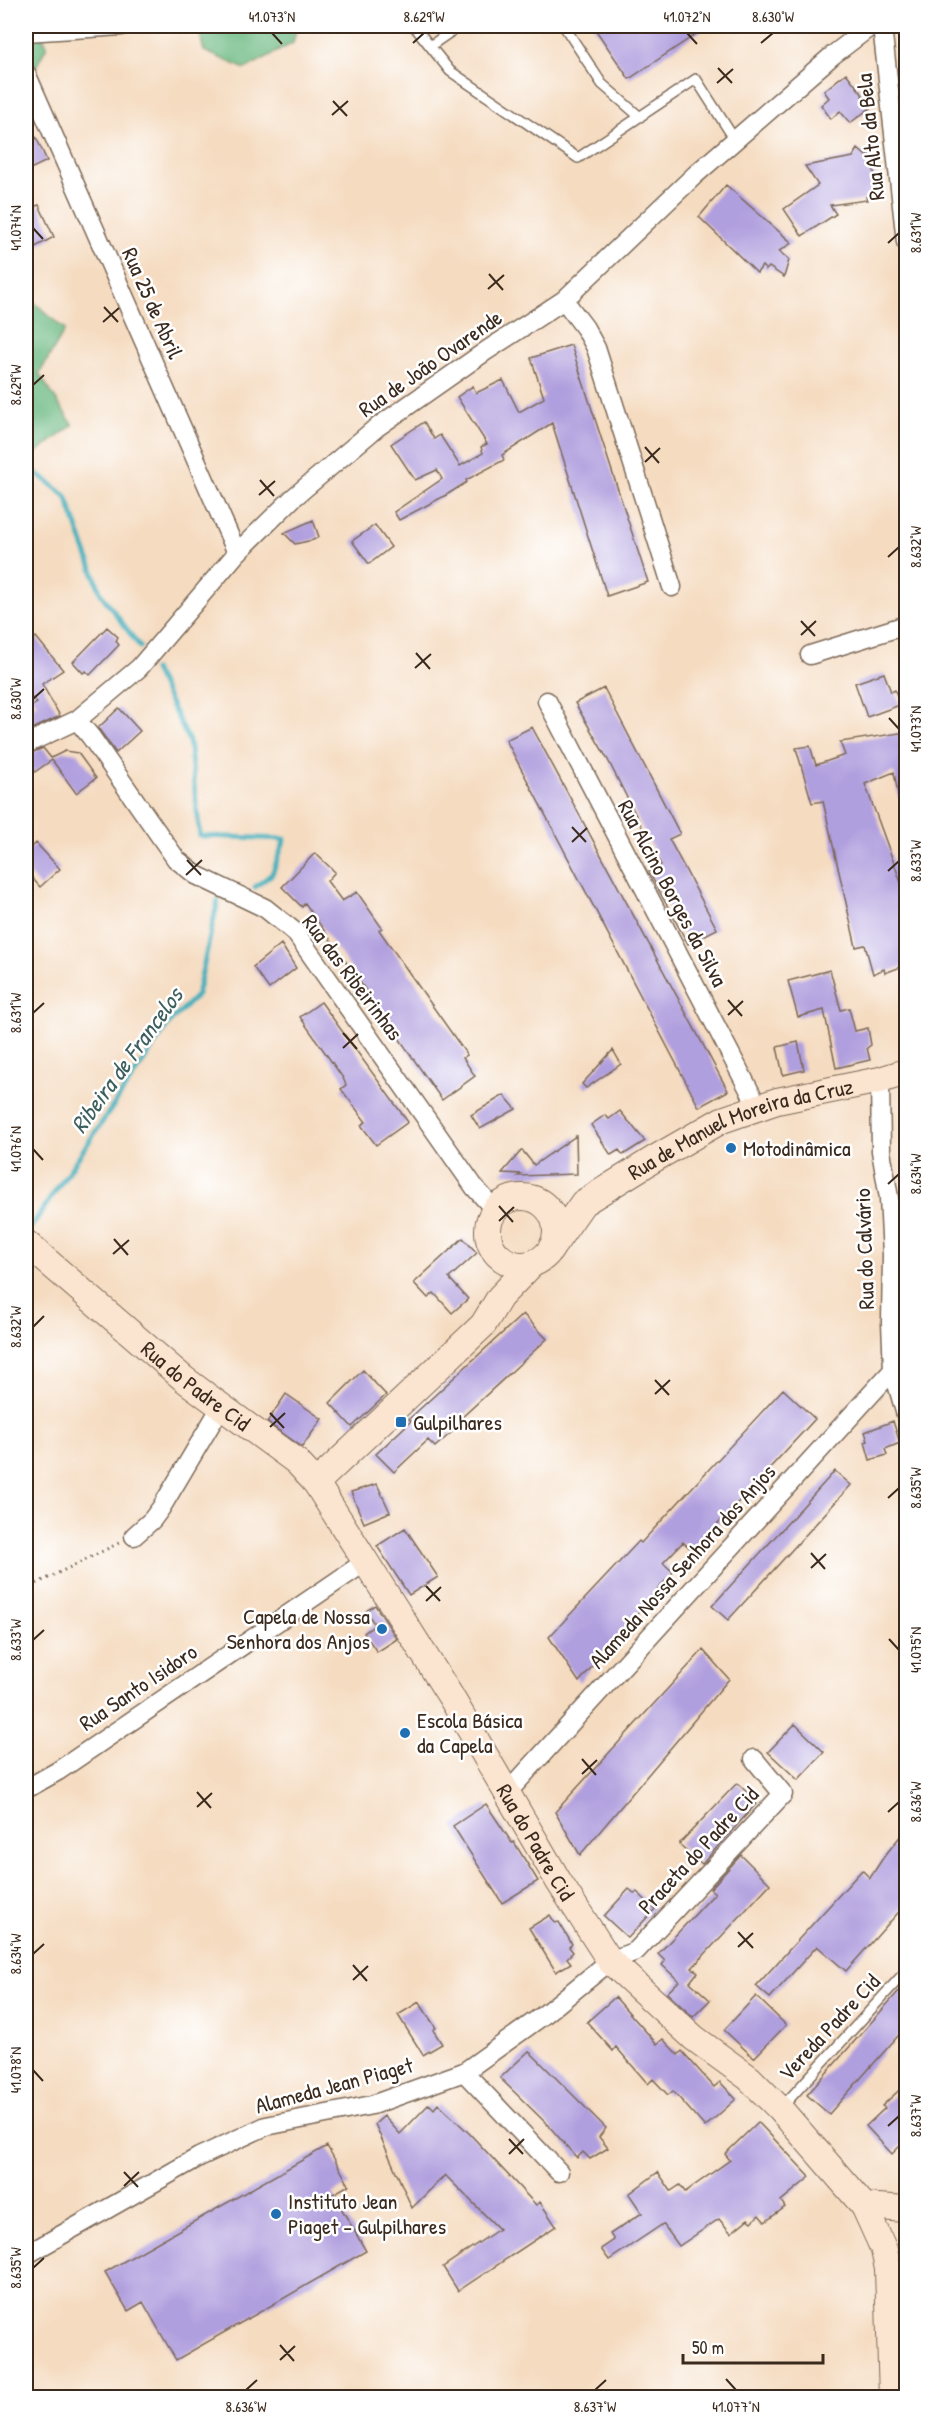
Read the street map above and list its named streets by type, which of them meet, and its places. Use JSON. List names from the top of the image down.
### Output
{
  "streets": {
    "street": [
      "Rua Alto da Bela",
      "Rua 25 de Abril",
      "Rua de João Ovarende",
      "Rua Alcino Borges da Silva",
      "Rua das Ribeirinhas",
      "Rua de Manuel Moreira da Cruz",
      "Rua do Calvário",
      "Rua do Padre Cid",
      "Alameda Nossa Senhora dos Anjos",
      "Rua Santo Isidoro",
      "Praceta do Padre Cid",
      "Alameda Jean Piaget"
    ],
    "lane": ["Vereda Padre Cid"]
  },
  "crossings": [
    ["Rua 25 de Abril", "Rua de João Ovarende"],
    ["Rua de João Ovarende", "Rua das Ribeirinhas"],
    ["Rua Alcino Borges da Silva", "Rua de Manuel Moreira da Cruz"],
    ["Rua das Ribeirinhas", "Rua de Manuel Moreira da Cruz"],
    ["Rua de Manuel Moreira da Cruz", "Rua do Calvário"],
    ["Rua do Calvário", "Alameda Nossa Senhora dos Anjos"],
    ["Rua do Padre Cid", "Alameda Nossa Senhora dos Anjos"],
    ["Rua do Padre Cid", "Rua Santo Isidoro"],
    ["Rua do Padre Cid", "Praceta do Padre Cid"],
    ["Rua do Padre Cid", "Vereda Padre Cid"],
    ["Rua do Padre Cid", "Alameda Jean Piaget"],
    ["Praceta do Padre Cid", "Alameda Jean Piaget"]
  ],
  "water": ["Ribeira de Francelos"],
  "places": {
    "other": [
      "Motodinâmica",
      "Capela de Nossa Senhora dos Anjos",
      "Escola Básica da Capela",
      "Instituto Jean Piaget - Gulpilhares"
    ],
    "transit": ["Gulpilhares"]
  },
  "scale_bar": "50 m",
  "coordinates": [
    "41.073°N",
    "8.629°W",
    "41.072°N",
    "8.630°W",
    "41.074°N",
    "8.631°W",
    "8.632°W",
    "8.633°W",
    "41.076°N",
    "8.634°W",
    "8.635°W",
    "41.075°N",
    "8.636°W",
    "41.078°N",
    "8.637°W",
    "41.077°N"
  ]
}
